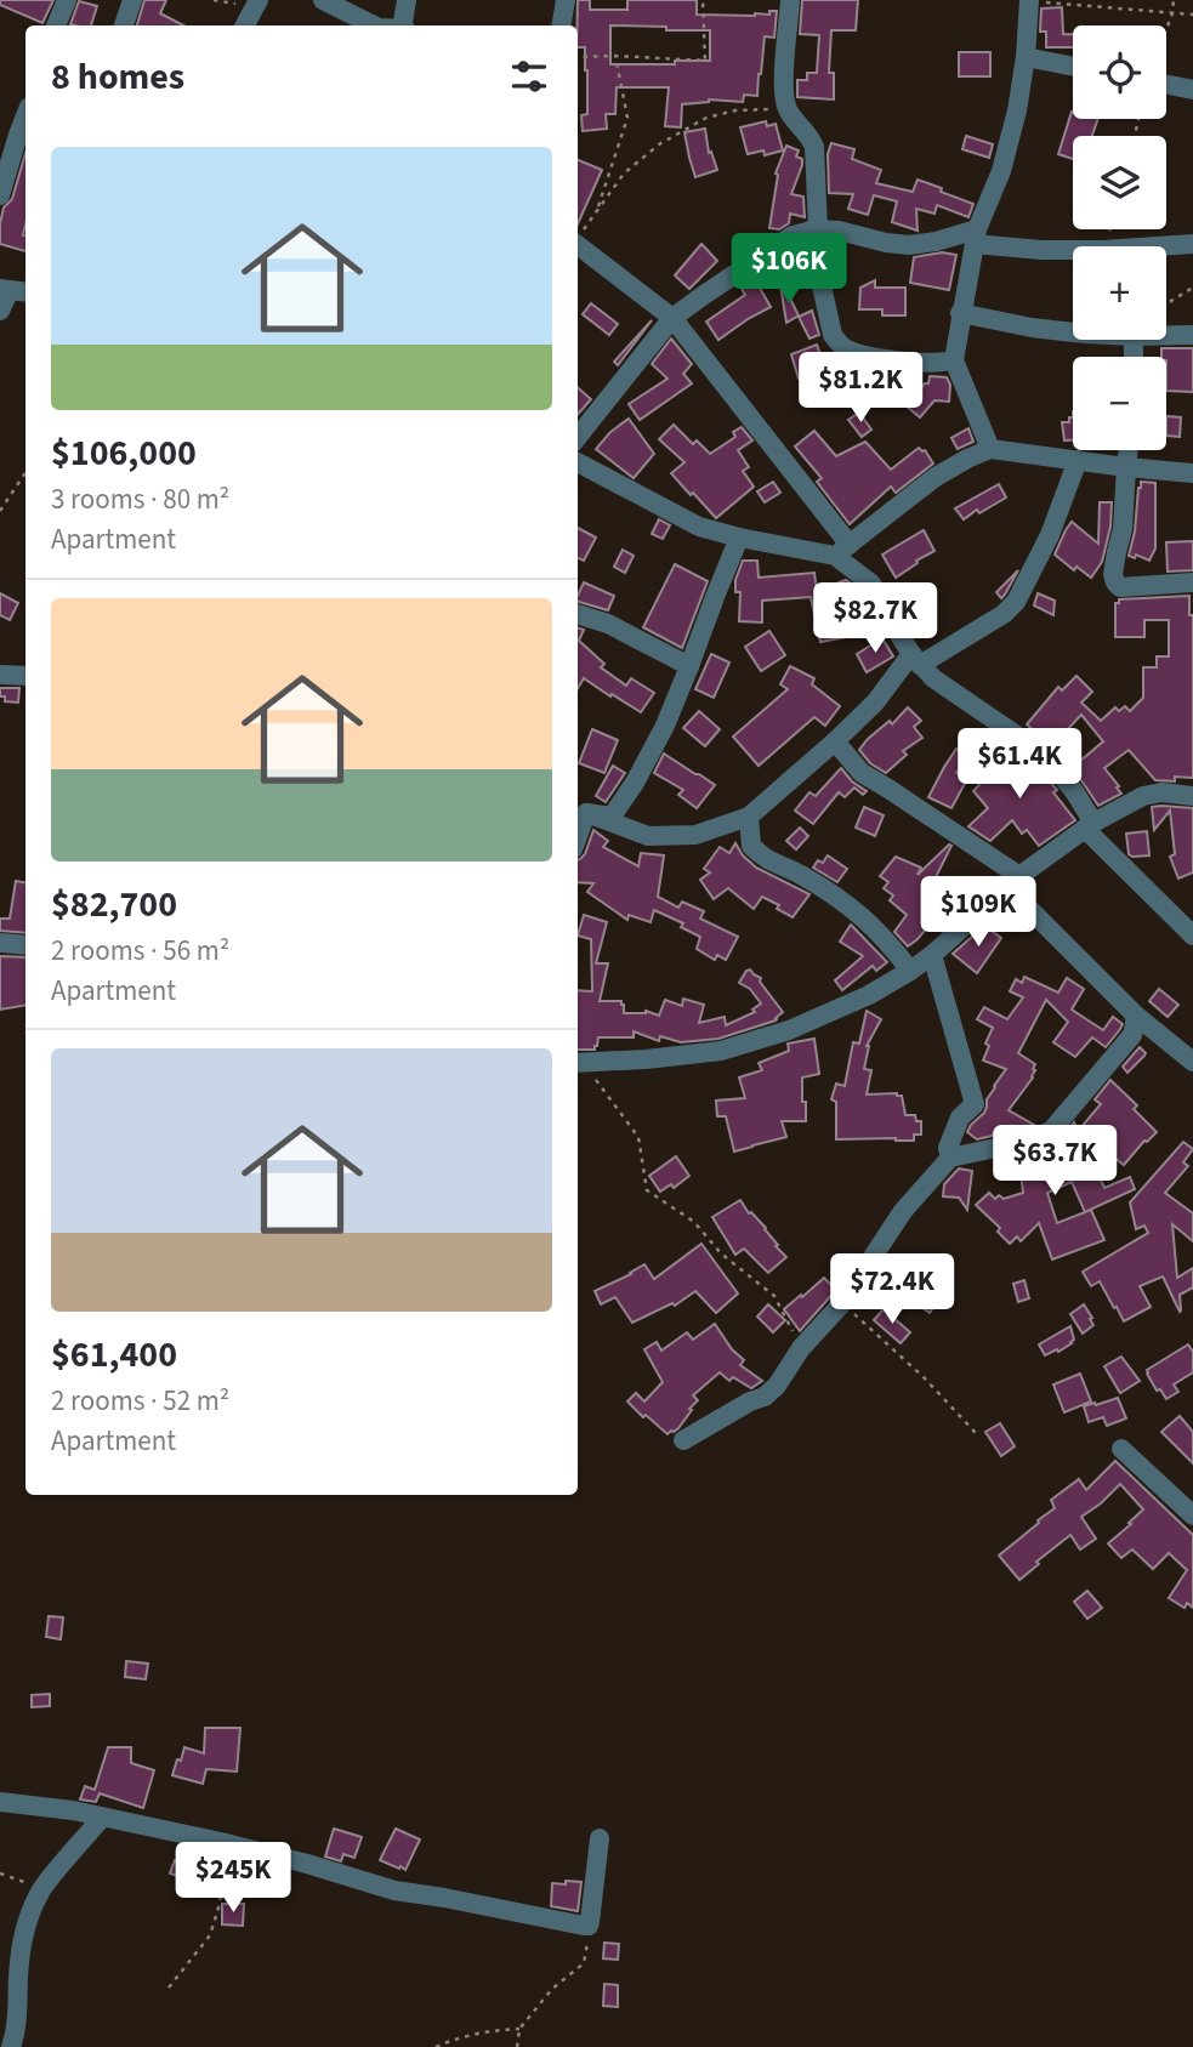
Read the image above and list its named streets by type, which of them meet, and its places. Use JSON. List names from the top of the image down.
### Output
{
  "page": {
    "map_buttons": ["+", "−"],
    "heading": "8 homes",
    "list": [
      {
        "name": "$106,000",
        "note": "3 rooms · 80 m² · Apartment"
      },
      {
        "name": "$82,700",
        "note": "2 rooms · 56 m² · Apartment"
      },
      {
        "name": "$61,400",
        "note": "2 rooms · 52 m² · Apartment"
      }
    ],
    "price": [
      "$106K",
      "$81.2K",
      "$82.7K",
      "$61.4K",
      "$109K",
      "$63.7K",
      "$72.4K",
      "$245K"
    ]
  }
}
